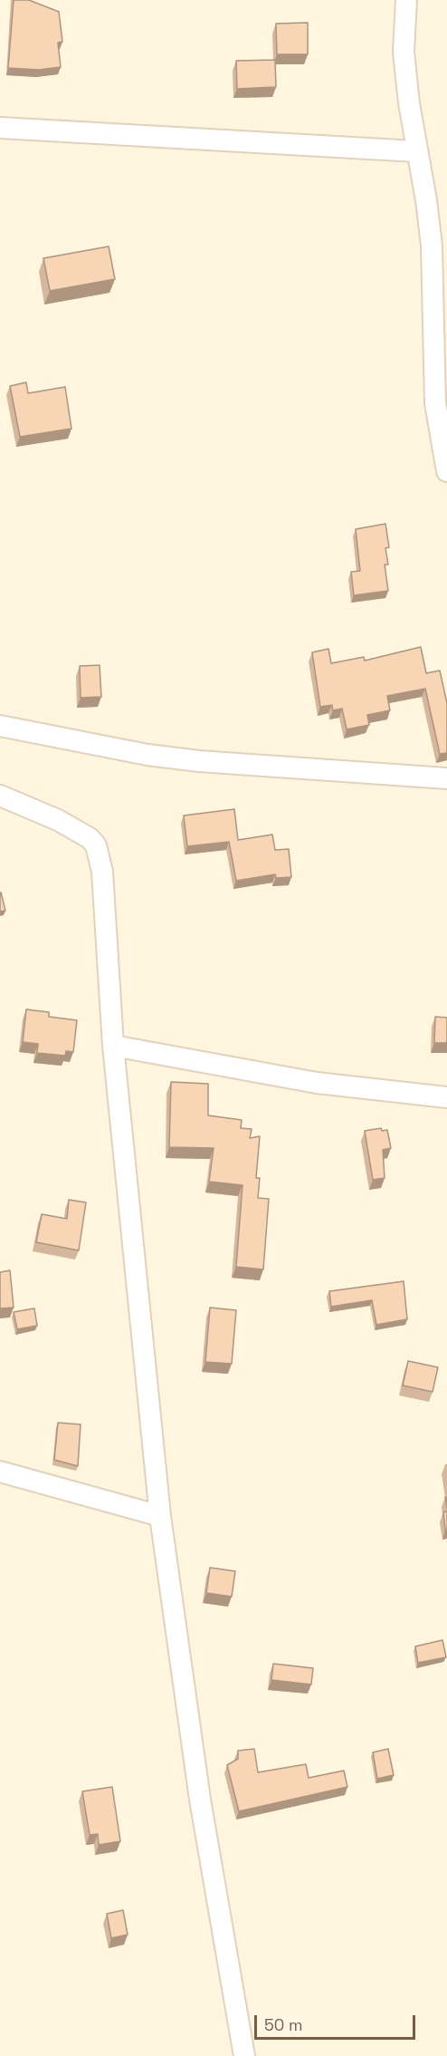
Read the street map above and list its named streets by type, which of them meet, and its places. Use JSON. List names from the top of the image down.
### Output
{
  "scale_bar": "50 m"
}
